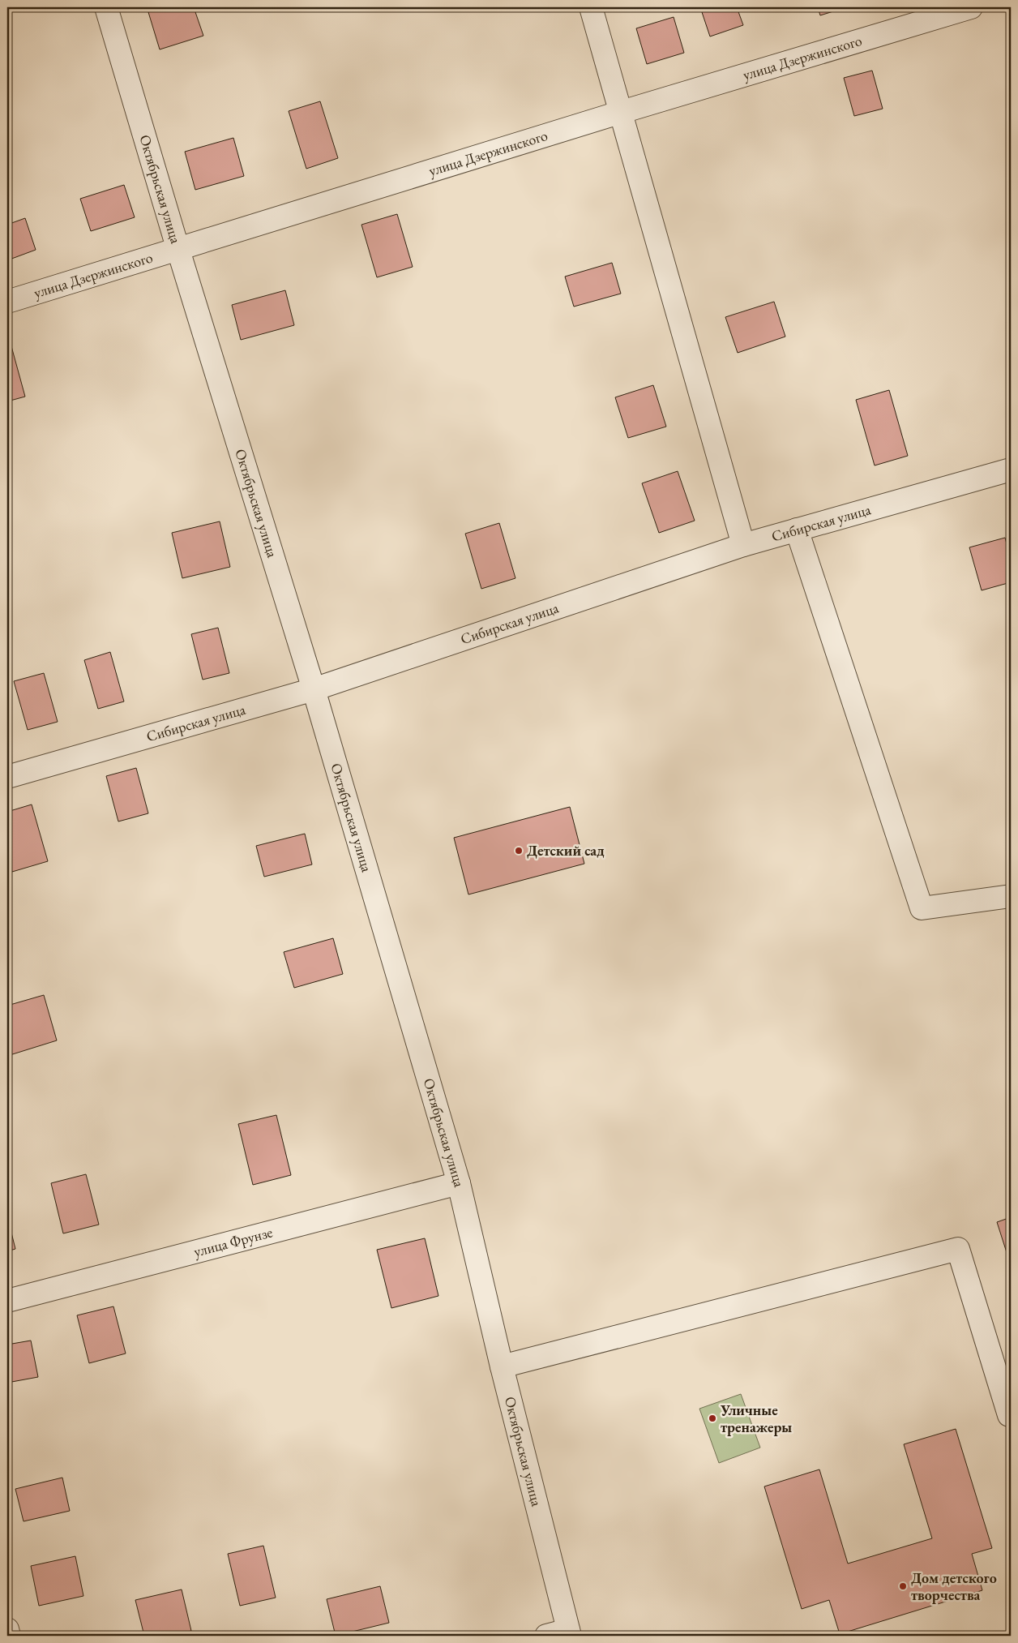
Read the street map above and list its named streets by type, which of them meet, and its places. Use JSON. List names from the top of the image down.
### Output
{
  "streets": {
    "street": [
      "улица Дзержинского",
      "Октябрьская улица",
      "Сибирская улица",
      "улица Фрунзе"
    ]
  },
  "crossings": [
    ["улица Дзержинского", "Октябрьская улица"],
    ["Октябрьская улица", "Сибирская улица"],
    ["Октябрьская улица", "улица Фрунзе"]
  ],
  "places": ["Детский сад", "Уличные тренажеры", "Дом детского творчества"]
}
